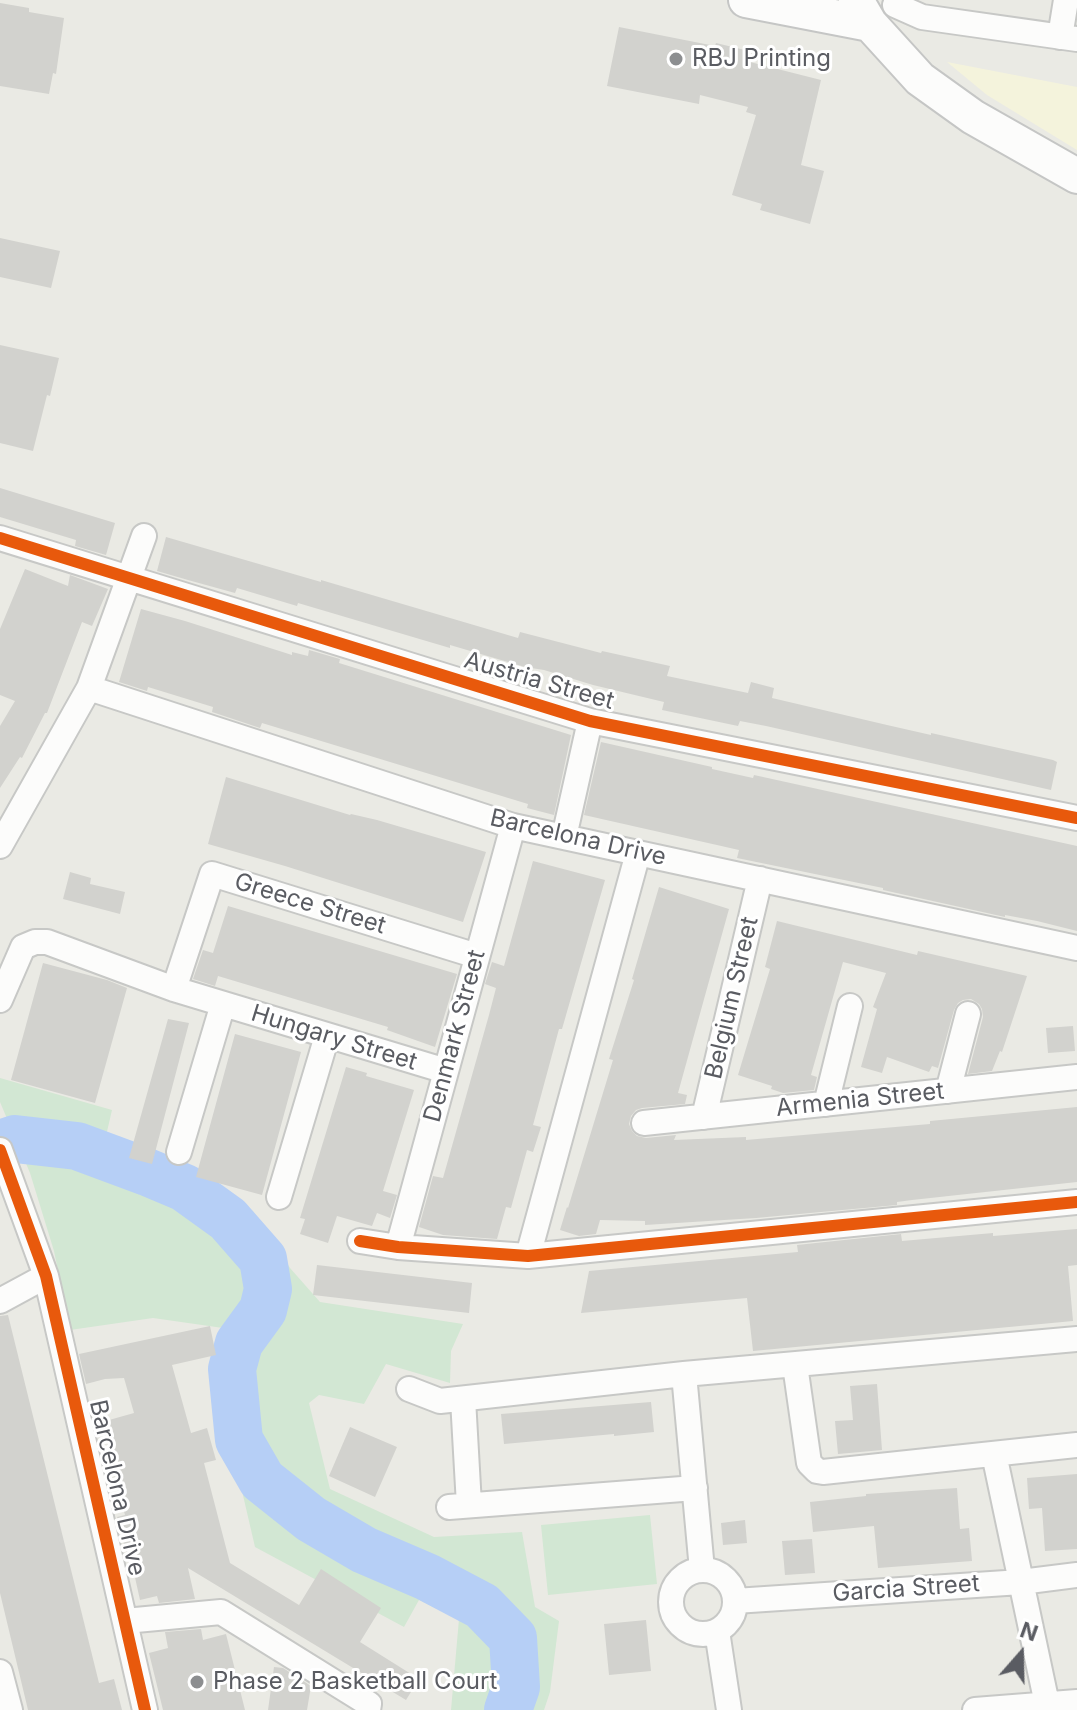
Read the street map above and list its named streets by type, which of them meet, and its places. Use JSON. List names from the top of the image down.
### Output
{
  "streets": {
    "street": [
      "Austria Street",
      "Barcelona Drive",
      "Greece Street",
      "Belgium Street",
      "Denmark Street",
      "Hungary Street",
      "Armenia Street",
      "Garcia Street"
    ]
  },
  "crossings": [
    ["Austria Street", "Barcelona Drive"],
    ["Barcelona Drive", "Belgium Street"],
    ["Barcelona Drive", "Denmark Street"],
    ["Greece Street", "Denmark Street"],
    ["Greece Street", "Hungary Street"],
    ["Belgium Street", "Armenia Street"],
    ["Denmark Street", "Hungary Street"]
  ],
  "places": ["RBJ Printing", "Phase 2 Basketball Court"],
  "north": "top"
}
